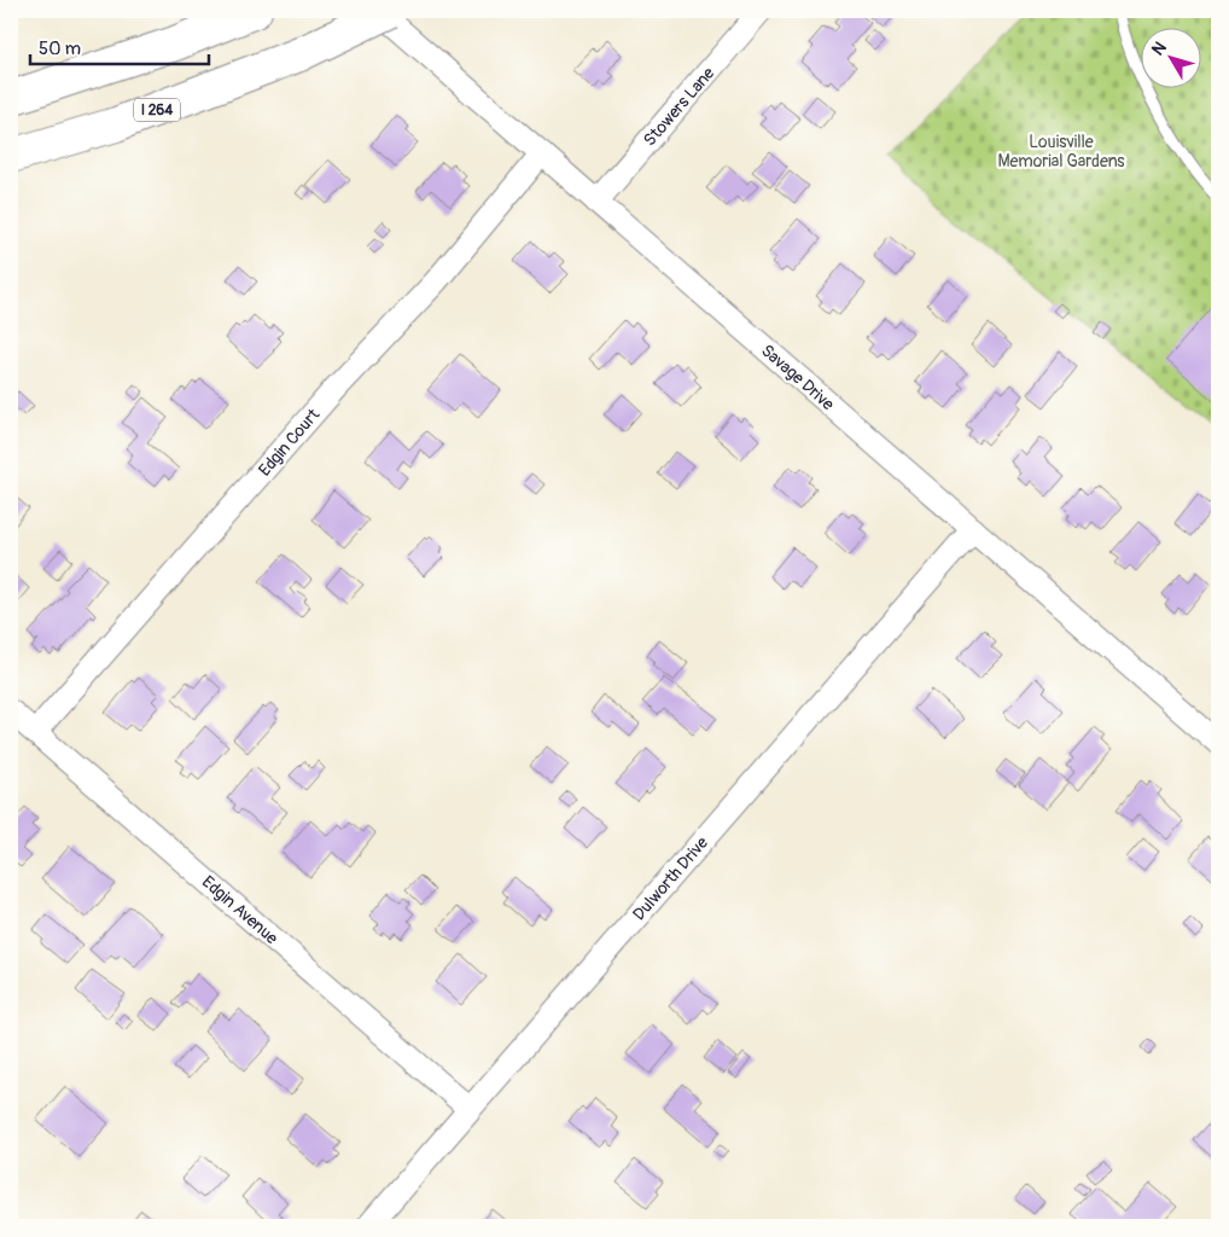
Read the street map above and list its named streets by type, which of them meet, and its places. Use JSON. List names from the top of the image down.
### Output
{
  "streets": {
    "highway": ["I 264"],
    "street": [
      "Stowers Lane",
      "Savage Drive",
      "Edgin Court",
      "Dulworth Drive",
      "Edgin Avenue"
    ]
  },
  "crossings": [
    ["Stowers Lane", "Savage Drive"],
    ["Savage Drive", "Edgin Court"],
    ["Savage Drive", "Dulworth Drive"],
    ["Edgin Court", "Edgin Avenue"],
    ["Dulworth Drive", "Edgin Avenue"]
  ],
  "parks": ["Louisville Memorial Gardens"],
  "scale_bar": "50 m",
  "north": "top left"
}
